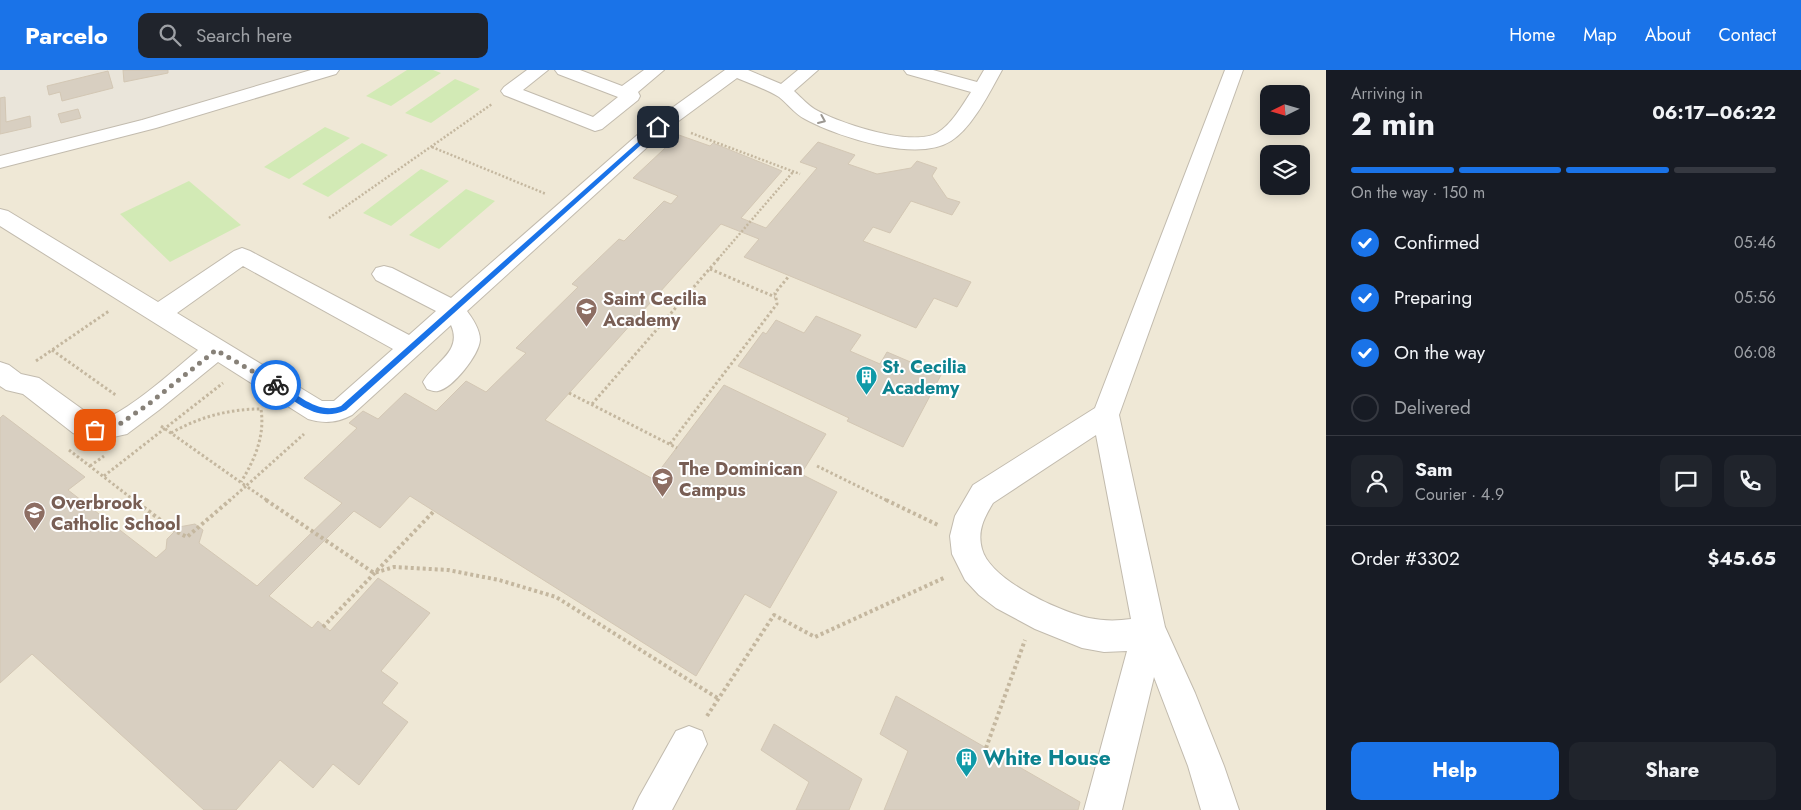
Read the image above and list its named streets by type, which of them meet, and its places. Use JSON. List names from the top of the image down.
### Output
{
  "places": {
    "school or university": ["Saint Cecilia Academy", "The Dominican Campus", "Overbrook Catholic School"],
    "building": ["St. Cecilia Academy", "White House"]
  },
  "north": "left",
  "page": {
    "header": "Parcelo",
    "search": "Search here",
    "nav": [
      "Home",
      "Map",
      "About",
      "Contact"
    ],
    "heading": ["2 min", "Arriving in", "06:17–06:22"],
    "panel": [
      "Sam",
      "Courier · 4.9",
      "Order #3302",
      "$45.65"
    ],
    "bar": "On the way · 150 m",
    "list": [
      ["Confirmed", "05:46"],
      ["Preparing", "05:56"],
      ["On the way", "06:08"],
      "Delivered"
    ],
    "buttons": ["Help", "Share"]
  }
}
